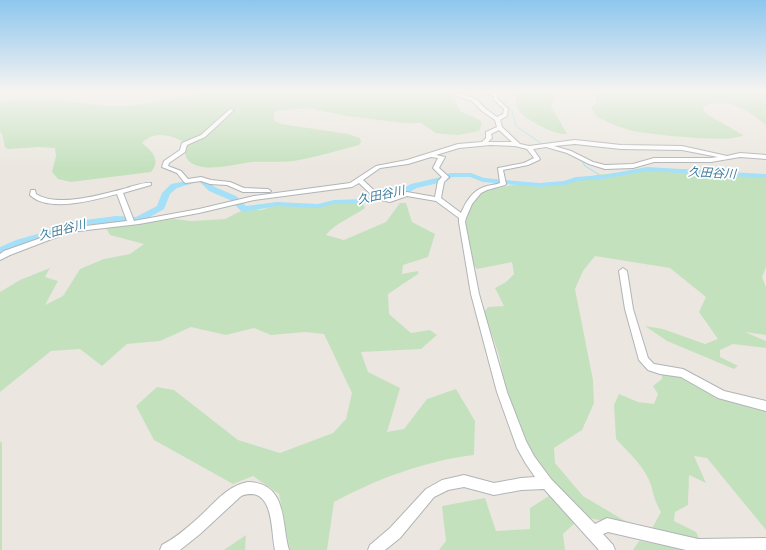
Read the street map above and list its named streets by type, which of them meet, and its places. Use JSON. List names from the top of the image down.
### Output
{
  "water": ["久田谷川"]
}
